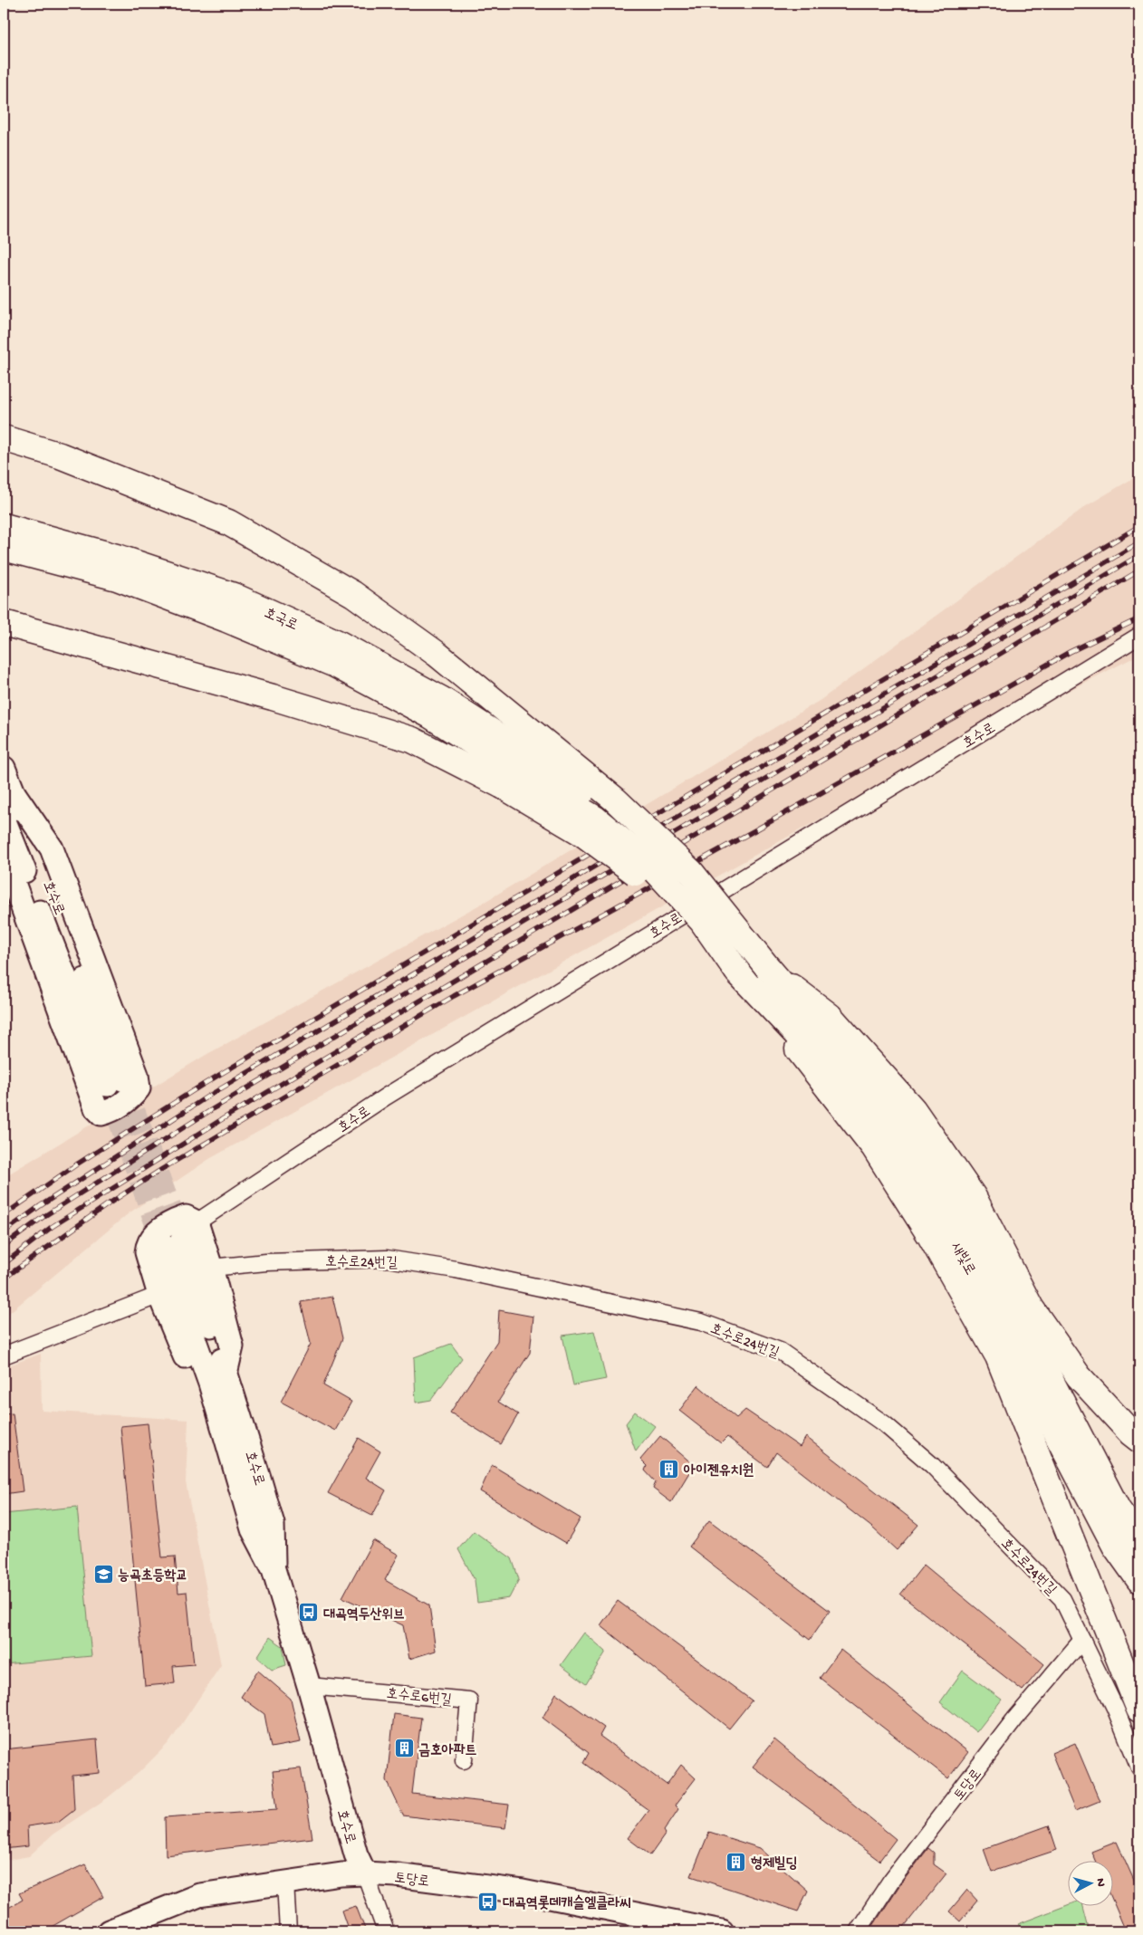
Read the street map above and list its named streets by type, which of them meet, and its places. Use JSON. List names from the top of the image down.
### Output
{
  "streets": {
    "main road": [
      "호국로",
      "호수로",
      "새빛로",
      "토당로"
    ],
    "street": ["호수로24번길", "호수로6번길"]
  },
  "crossings": [
    ["호수로", "호수로6번길"],
    ["호수로", "토당로"],
    ["호수로24번길", "토당로"]
  ],
  "places": {
    "building": ["아이젠유치원", "금호아파트", "형제빌딩"],
    "school or university": ["능곡초등학교"],
    "bus stop": ["대곡역두산위브", "대곡역롯데캐슬엘클라씨"]
  },
  "north": "right"
}
